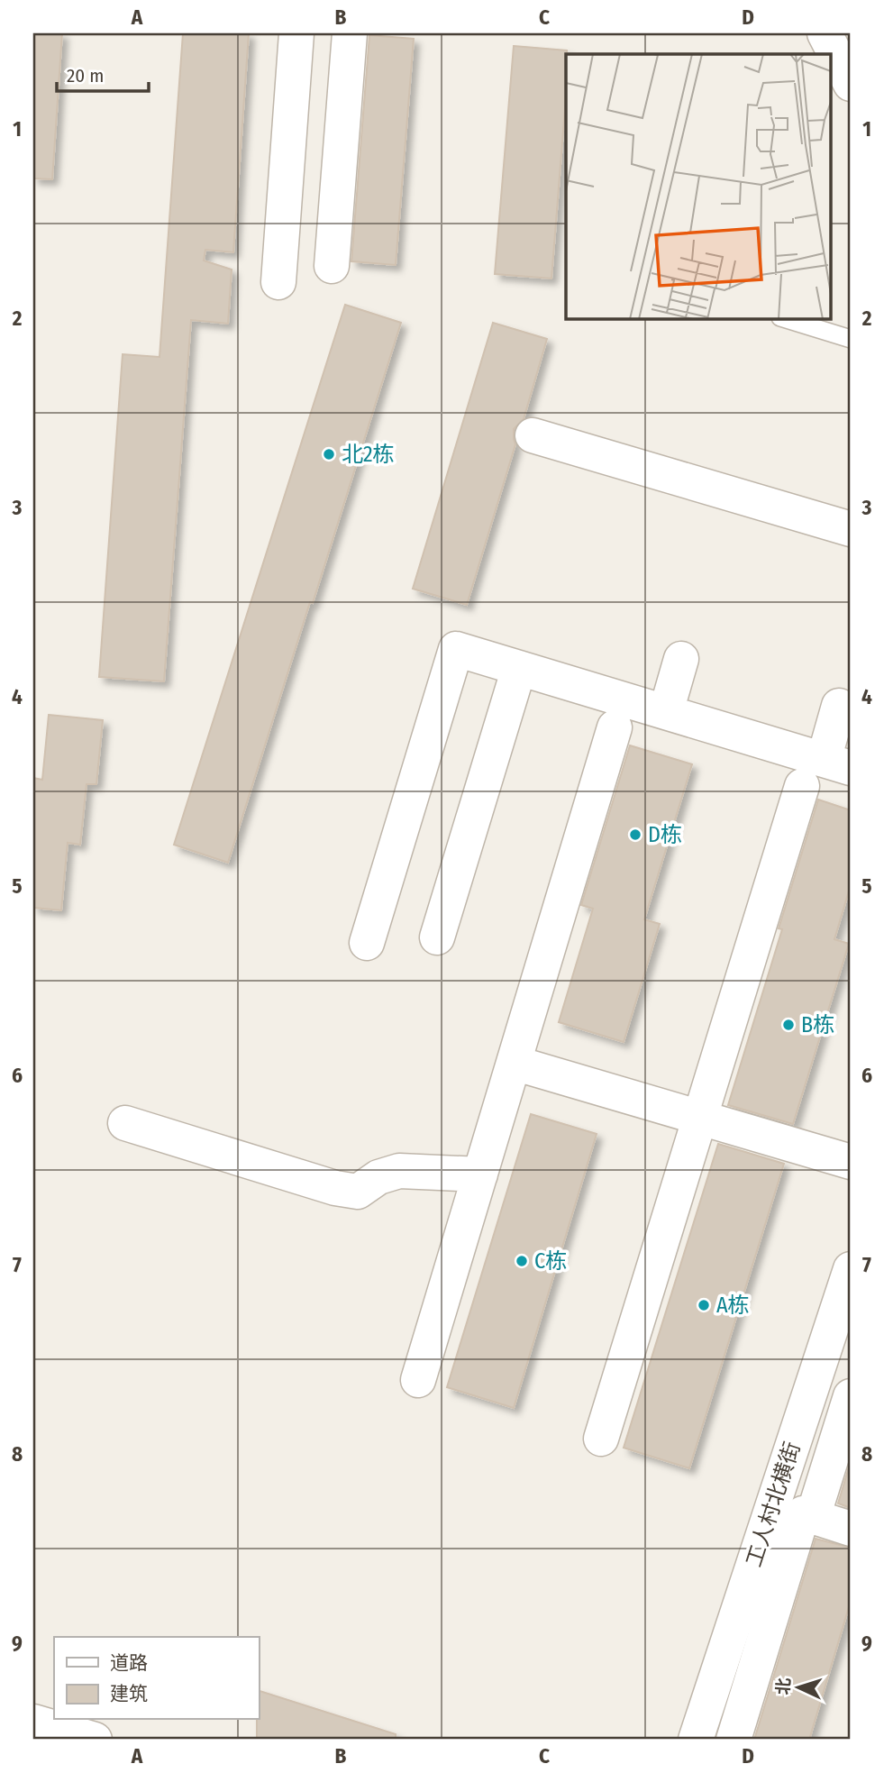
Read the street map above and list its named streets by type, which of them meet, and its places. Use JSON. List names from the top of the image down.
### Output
{
  "streets": {
    "street": ["工人村北横街"]
  },
  "places": [
    "北2栋",
    "D栋",
    "B栋",
    "C栋",
    "A栋"
  ],
  "legend": ["道路", "建筑"],
  "scale_bar": "20 m",
  "north": "left",
  "grid": {
    "columns": [
      "A",
      "B",
      "C",
      "D"
    ],
    "rows": [
      "1",
      "2",
      "3",
      "4",
      "5",
      "6",
      "7",
      "8",
      "9"
    ]
  }
}
